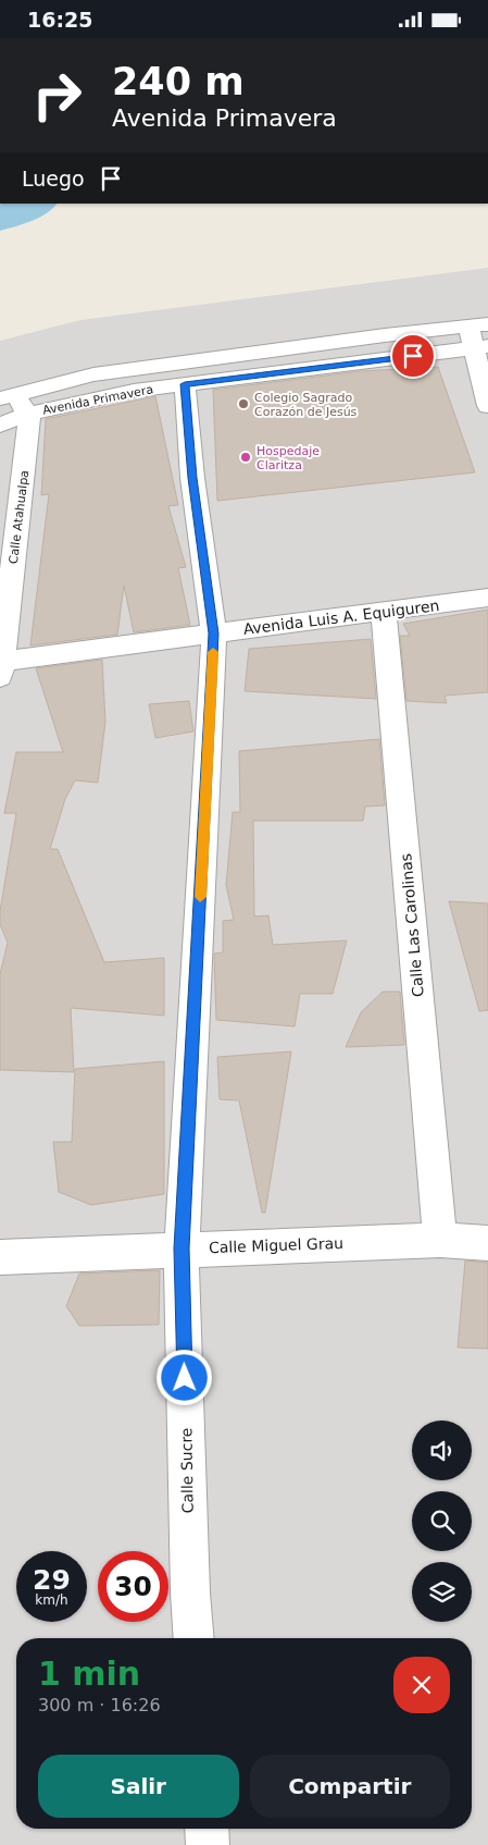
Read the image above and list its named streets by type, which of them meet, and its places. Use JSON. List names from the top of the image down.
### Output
{
  "streets": {
    "street": [
      "Avenida Primavera",
      "Calle Atahualpa",
      "Avenida Luis A. Equiguren",
      "Calle Las Carolinas",
      "Calle Miguel Grau",
      "Calle Sucre"
    ]
  },
  "crossings": [
    ["Avenida Primavera", "Calle Atahualpa"],
    ["Avenida Primavera", "Calle Sucre"],
    ["Calle Atahualpa", "Avenida Luis A. Equiguren"],
    ["Avenida Luis A. Equiguren", "Calle Las Carolinas"],
    ["Avenida Luis A. Equiguren", "Calle Sucre"],
    ["Calle Las Carolinas", "Calle Miguel Grau"],
    ["Calle Miguel Grau", "Calle Sucre"]
  ],
  "places": ["Colegio Sagrado Corazón de Jesús", "Hospedaje Claritza"],
  "page": {
    "status": "16:25",
    "turn": ["240 m", "Avenida Primavera"],
    "then": "Luego",
    "speed": "29 km/h",
    "limit": "30",
    "heading": ["1 min", "300 m · 16:26"],
    "buttons": ["Salir", "Compartir"]
  }
}
